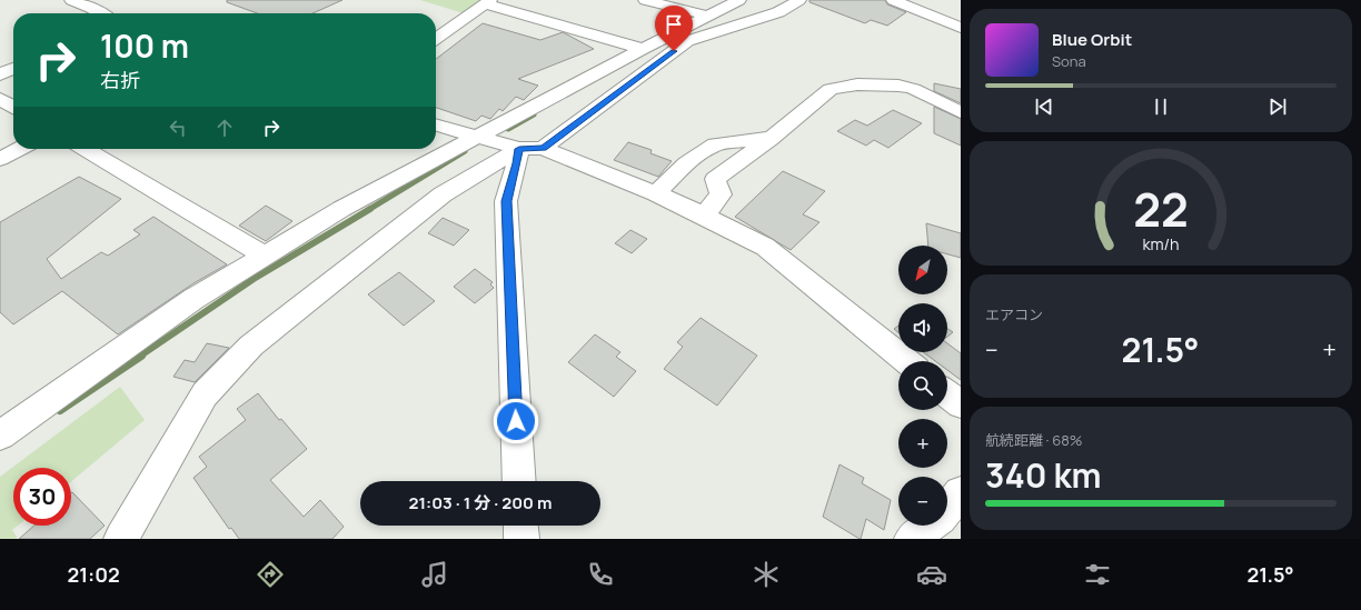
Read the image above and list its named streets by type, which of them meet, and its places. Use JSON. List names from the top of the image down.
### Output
{
  "north": "bottom left",
  "page": {
    "turn": ["100 m", "右折"],
    "song": ["Blue Orbit", "Sona"],
    "map_buttons": ["+", "−"],
    "tile": [
      "エアコン",
      ["航続距離 · 68%", "340 km"]
    ],
    "heat": ["−", "21.5°", "+"],
    "limit": "30",
    "trip": "21:03 · 1 分 · 200 m",
    "tabs": ["21:02", "21.5°"],
    "gauge": ["22", "km/h"]
  }
}
